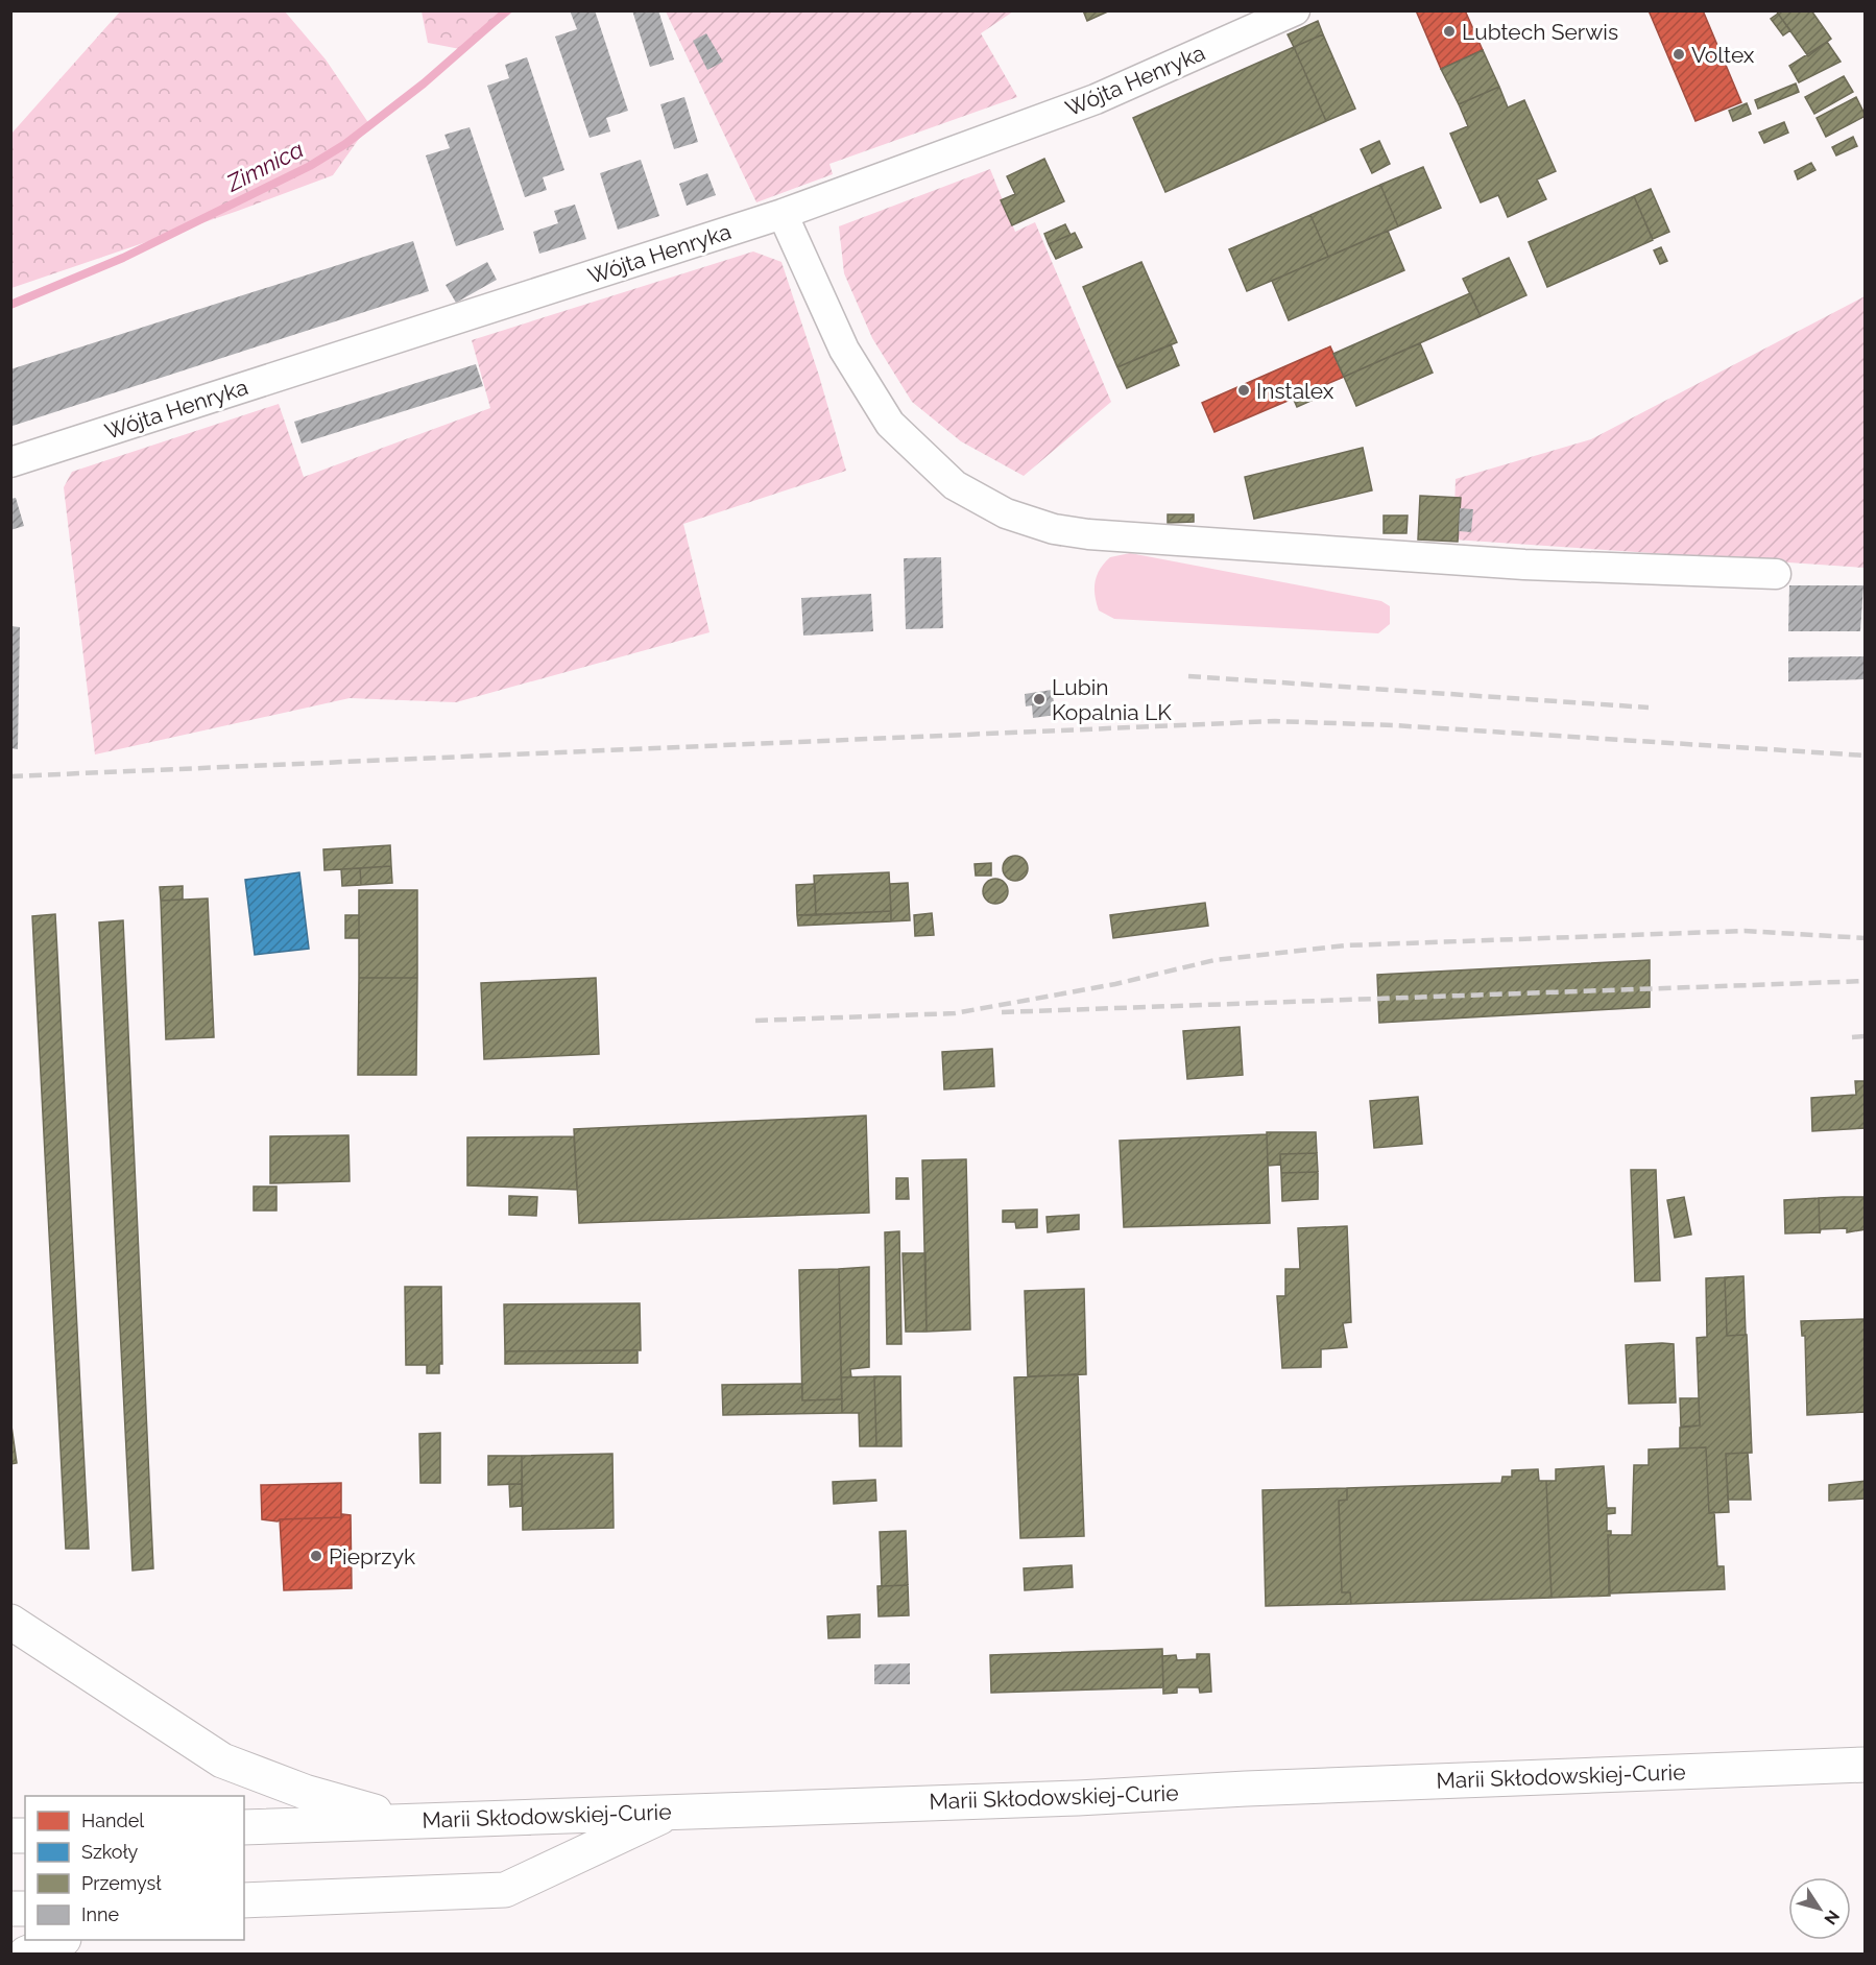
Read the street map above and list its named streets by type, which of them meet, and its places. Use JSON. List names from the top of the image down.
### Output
{
  "streets": {
    "main road": ["Marii Skłodowskiej-Curie"],
    "street": ["Wójta Henryka"]
  },
  "water": ["Zimnica"],
  "places": [
    "Lubtech Serwis",
    "Voltex",
    "Instalex",
    "Lubin Kopalnia LK",
    "Pieprzyk"
  ],
  "legend": [
    "Handel",
    "Szkoły",
    "Przemysł",
    "Inne"
  ],
  "north": "bottom right"
}
